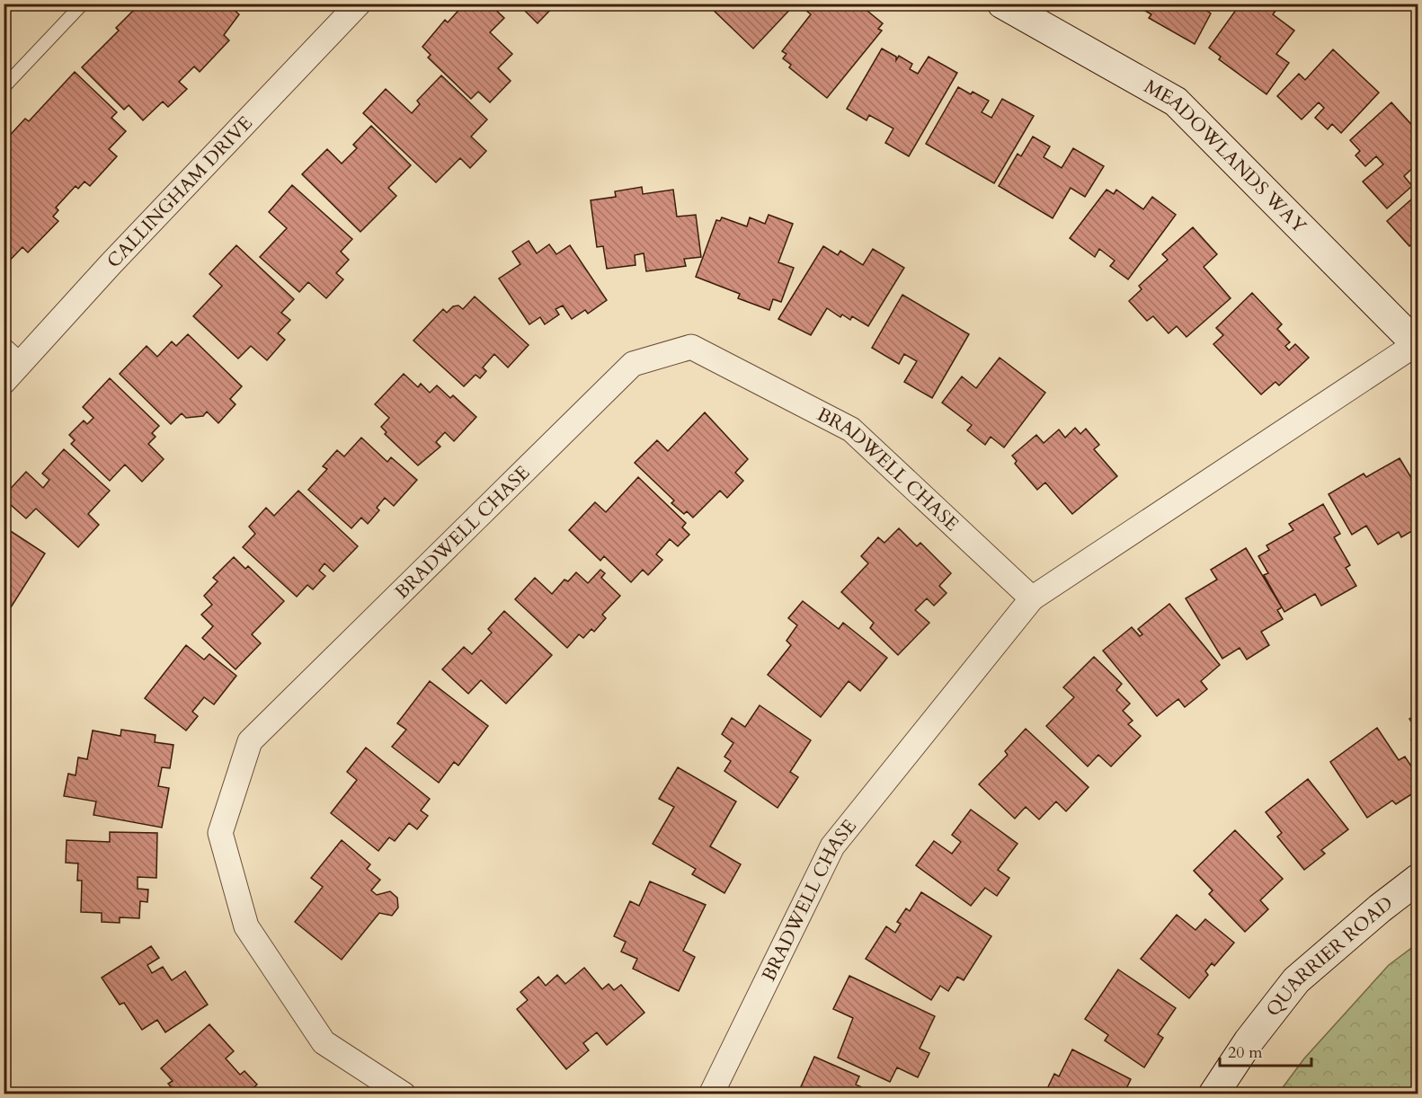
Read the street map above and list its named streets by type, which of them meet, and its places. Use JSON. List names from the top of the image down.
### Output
{
  "streets": {
    "street": [
      "MEADOWLANDS WAY",
      "CALLINGHAM DRIVE",
      "BRADWELL CHASE",
      "QUARRIER ROAD"
    ]
  },
  "crossings": [
    ["MEADOWLANDS WAY", "BRADWELL CHASE"]
  ],
  "scale_bar": "20 m"
}
